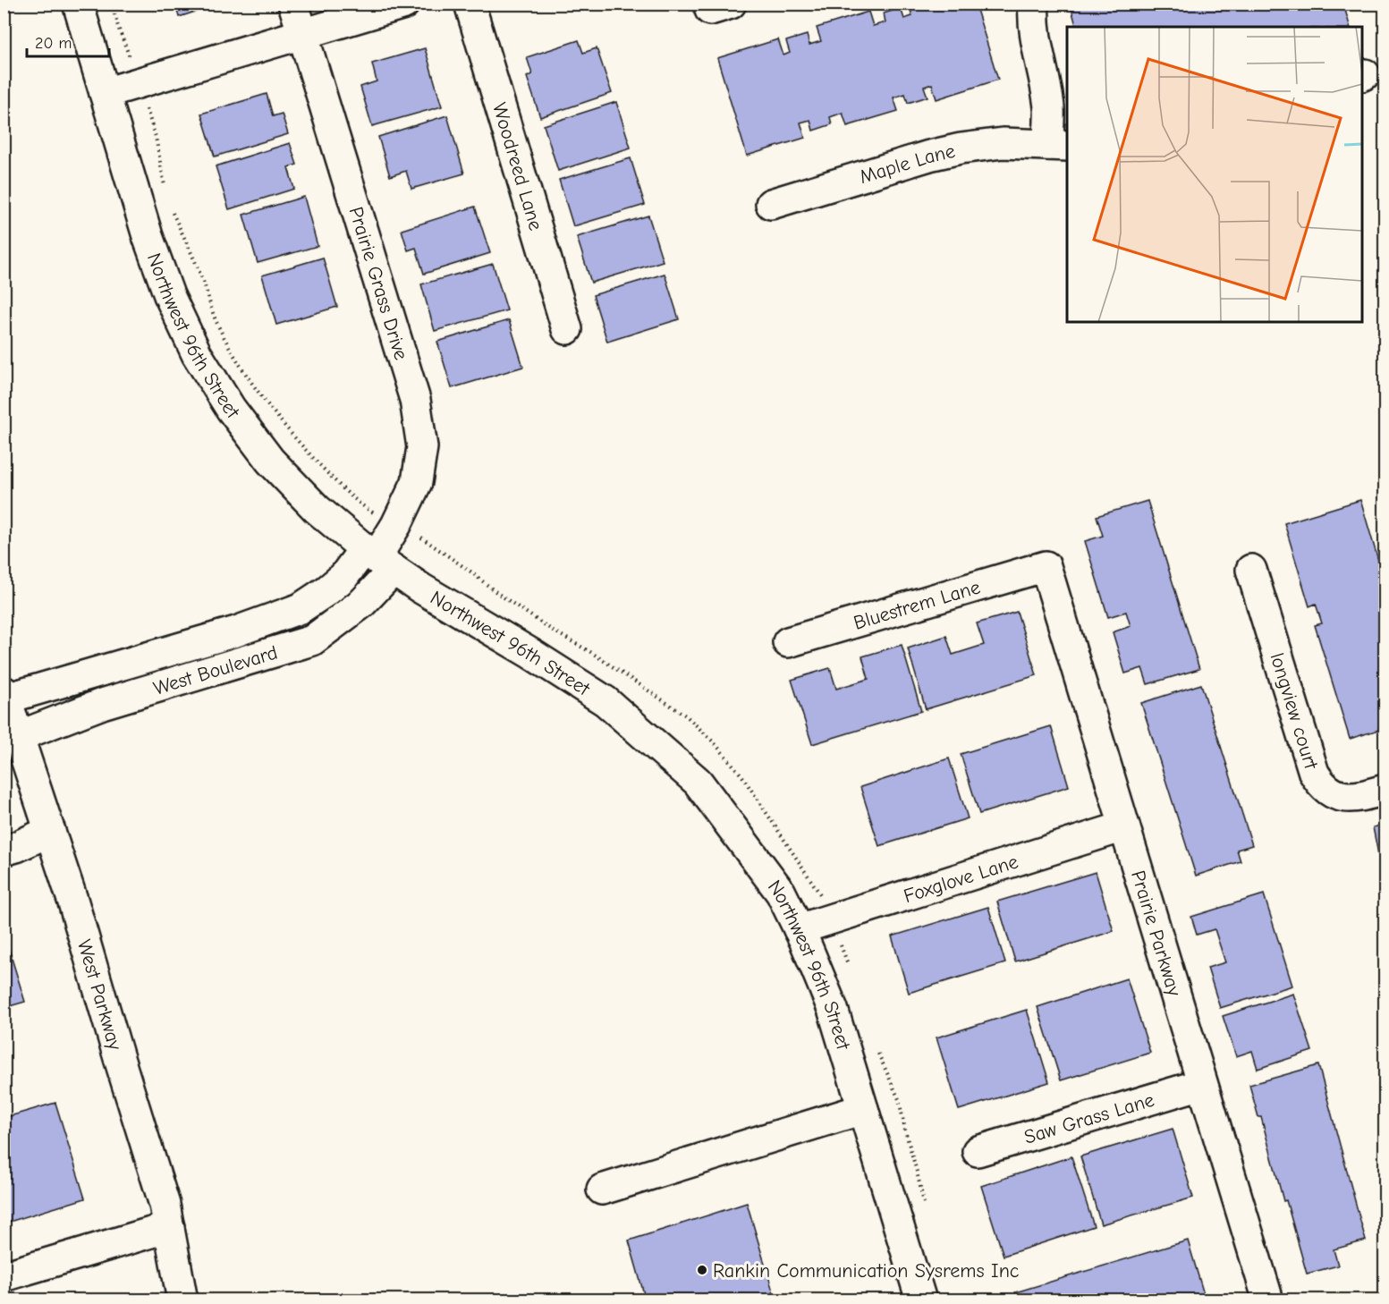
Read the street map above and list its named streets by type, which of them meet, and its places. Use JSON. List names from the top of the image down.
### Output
{
  "streets": {
    "street": [
      "Maple Lane",
      "Woodreed Lane",
      "Prairie Grass Drive",
      "Northwest 96th Street",
      "Bluestrem Lane",
      "West Boulevard",
      "longview court",
      "Foxglove Lane",
      "Prairie Parkway",
      "West Parkway",
      "Saw Grass Lane"
    ]
  },
  "crossings": [
    ["Prairie Grass Drive", "Northwest 96th Street"],
    ["Prairie Grass Drive", "West Boulevard"],
    ["Northwest 96th Street", "West Boulevard"],
    ["Northwest 96th Street", "Foxglove Lane"],
    ["Bluestrem Lane", "Prairie Parkway"],
    ["West Boulevard", "West Parkway"],
    ["Foxglove Lane", "Prairie Parkway"],
    ["Prairie Parkway", "Saw Grass Lane"]
  ],
  "places": ["Rankin Communication Sysrems Inc"],
  "scale_bar": "20 m"
}
